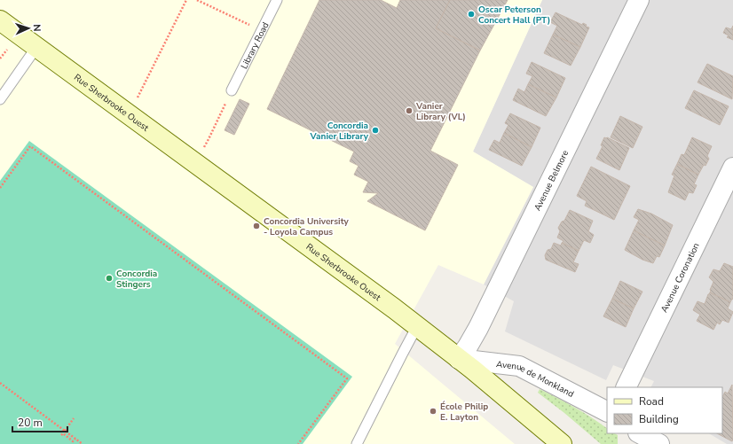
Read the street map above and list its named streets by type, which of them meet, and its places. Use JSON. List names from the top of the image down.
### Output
{
  "streets": {
    "main road": ["Rue Sherbrooke Ouest"],
    "street": ["Avenue Belmore", "Avenue Coronation", "Avenue de Monkland"],
    "lane": ["Library Road"]
  },
  "crossings": [
    ["Rue Sherbrooke Ouest", "Avenue Belmore"],
    ["Rue Sherbrooke Ouest", "Avenue de Monkland"],
    ["Avenue Belmore", "Avenue de Monkland"]
  ],
  "places": [
    "Oscar Peterson Concert Hall (PT)",
    "Vanier Library (VL)",
    "Concordia Vanier Library",
    "Concordia University - Loyola Campus",
    "Concordia Stingers",
    "École Philip E. Layton"
  ],
  "legend": ["Road", "Building"],
  "scale_bar": "20 m",
  "north": "right"
}
